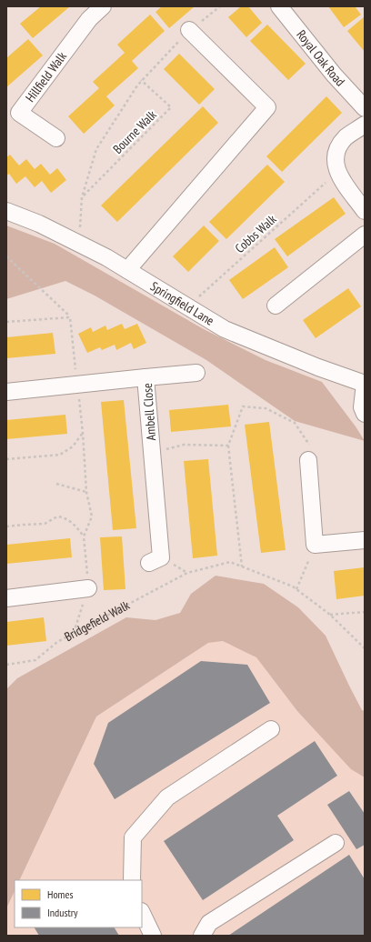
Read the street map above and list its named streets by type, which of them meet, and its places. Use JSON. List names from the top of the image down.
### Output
{
  "streets": {
    "street": [
      "Royal Oak Road",
      "Hillfield Walk",
      "Springfield Lane",
      "Ambell Close"
    ],
    "path": ["Bourne Walk", "Cobbs Walk", "Bridgefield Walk"]
  },
  "crossings": [
    ["Bourne Walk", "Springfield Lane"],
    ["Cobbs Walk", "Springfield Lane"]
  ],
  "legend": ["Homes", "Industry"]
}
